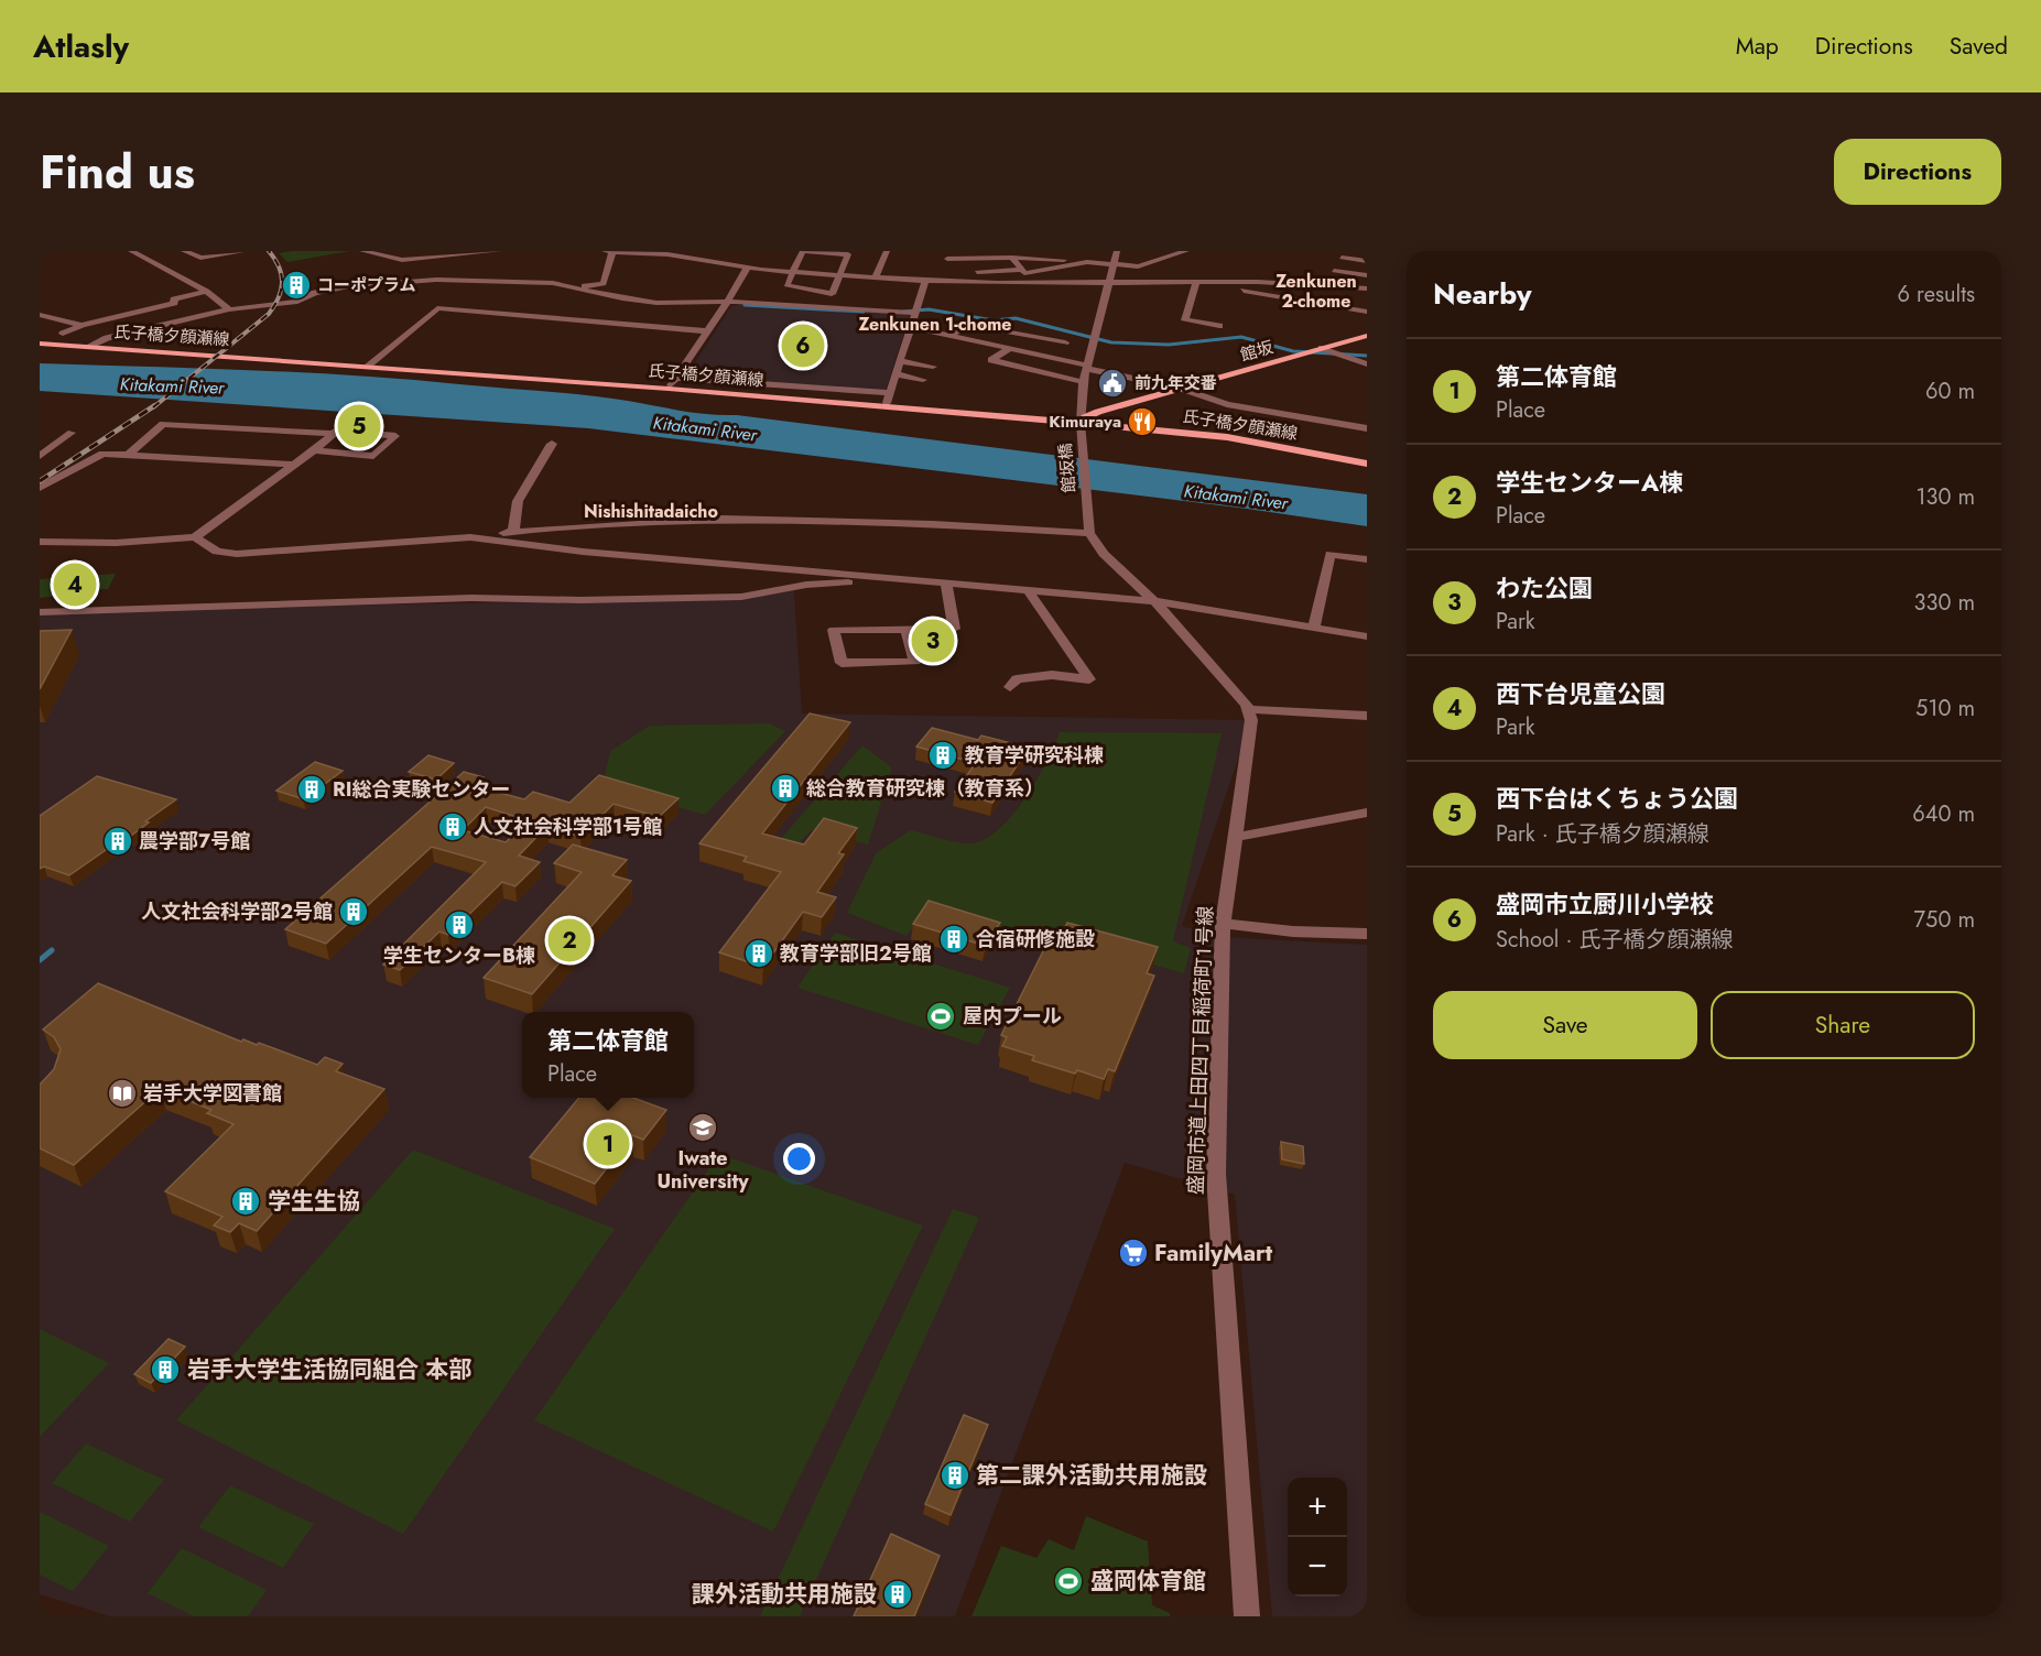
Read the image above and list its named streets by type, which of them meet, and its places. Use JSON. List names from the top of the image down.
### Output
{
  "streets": {
    "main road": ["氏子橋夕顔瀬線", "館坂"],
    "street": ["館坂橋", "盛岡市道上田四丁目稲荷町１号線"]
  },
  "crossings": [
    ["氏子橋夕顔瀬線", "館坂"],
    ["氏子橋夕顔瀬線", "館坂橋"],
    ["館坂", "館坂橋"]
  ],
  "districts": ["Zenkunen 2-chome", "Zenkunen 1-chome", "Nishishitadaicho"],
  "water": ["Kitakami River"],
  "places": {
    "building": [
      "コーポプラム",
      "教育学研究科棟",
      "総合教育研究棟（教育系）",
      "RI総合実験センター",
      "人文社会科学部1号館",
      "農学部７号館",
      "人文社会科学部2号館",
      "学生センターB棟",
      "合宿研修施設",
      "教育学部旧2号館",
      "学生生協",
      "岩手大学生活協同組合 本部",
      "第二課外活動共用施設",
      "課外活動共用施設"
    ],
    "public building": ["前九年交番"],
    "restaurant": ["Kimuraya"],
    "sports": ["屋内プール", "盛岡体育館"],
    "library": ["岩手大学図書館"],
    "school or university": ["Iwate University"],
    "supermarket": ["FamilyMart"]
  },
  "page": {
    "header": "Atlasly",
    "nav": ["Map", "Directions", "Saved"],
    "title": "Find us",
    "buttons": [
      "Directions",
      ["Save", "Share"]
    ],
    "heading": ["Nearby", "6 results"],
    "pins": [
      "6",
      "5",
      "4",
      "3",
      "2",
      "1"
    ],
    "list": [
      {
        "mark": "1",
        "name": "第二体育館",
        "note": "Place",
        "value": "60 m"
      },
      {
        "mark": "2",
        "name": "学生センターA棟",
        "note": "Place",
        "value": "130 m"
      },
      {
        "mark": "3",
        "name": "わた公園",
        "note": "Park",
        "value": "330 m"
      },
      {
        "mark": "4",
        "name": "西下台児童公園",
        "note": "Park",
        "value": "510 m"
      },
      {
        "mark": "5",
        "name": "西下台はくちょう公園",
        "note": "Park · 氏子橋夕顔瀬線",
        "value": "640 m"
      },
      {
        "mark": "6",
        "name": "盛岡市立厨川小学校",
        "note": "School · 氏子橋夕顔瀬線",
        "value": "750 m"
      }
    ],
    "popup": ["第二体育館", "Place"],
    "map_buttons": ["+", "−"]
  }
}
